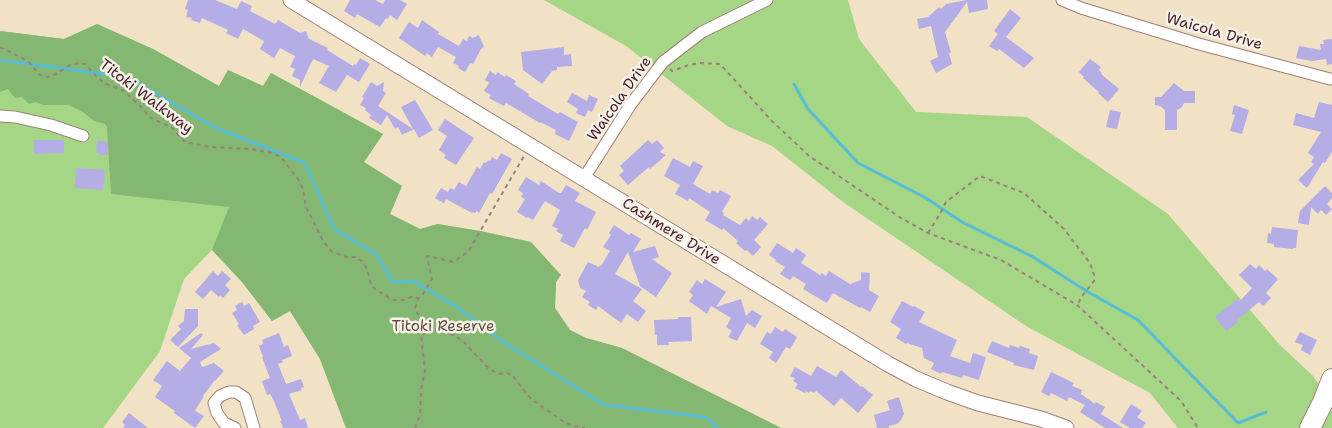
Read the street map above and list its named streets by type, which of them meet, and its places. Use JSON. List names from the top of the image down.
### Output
{
  "streets": {
    "street": ["Waicola Drive", "Cashmere Drive"],
    "path": ["Titoki Walkway"]
  },
  "crossings": [
    ["Waicola Drive", "Cashmere Drive"]
  ],
  "parks": ["Titoki Reserve"]
}
